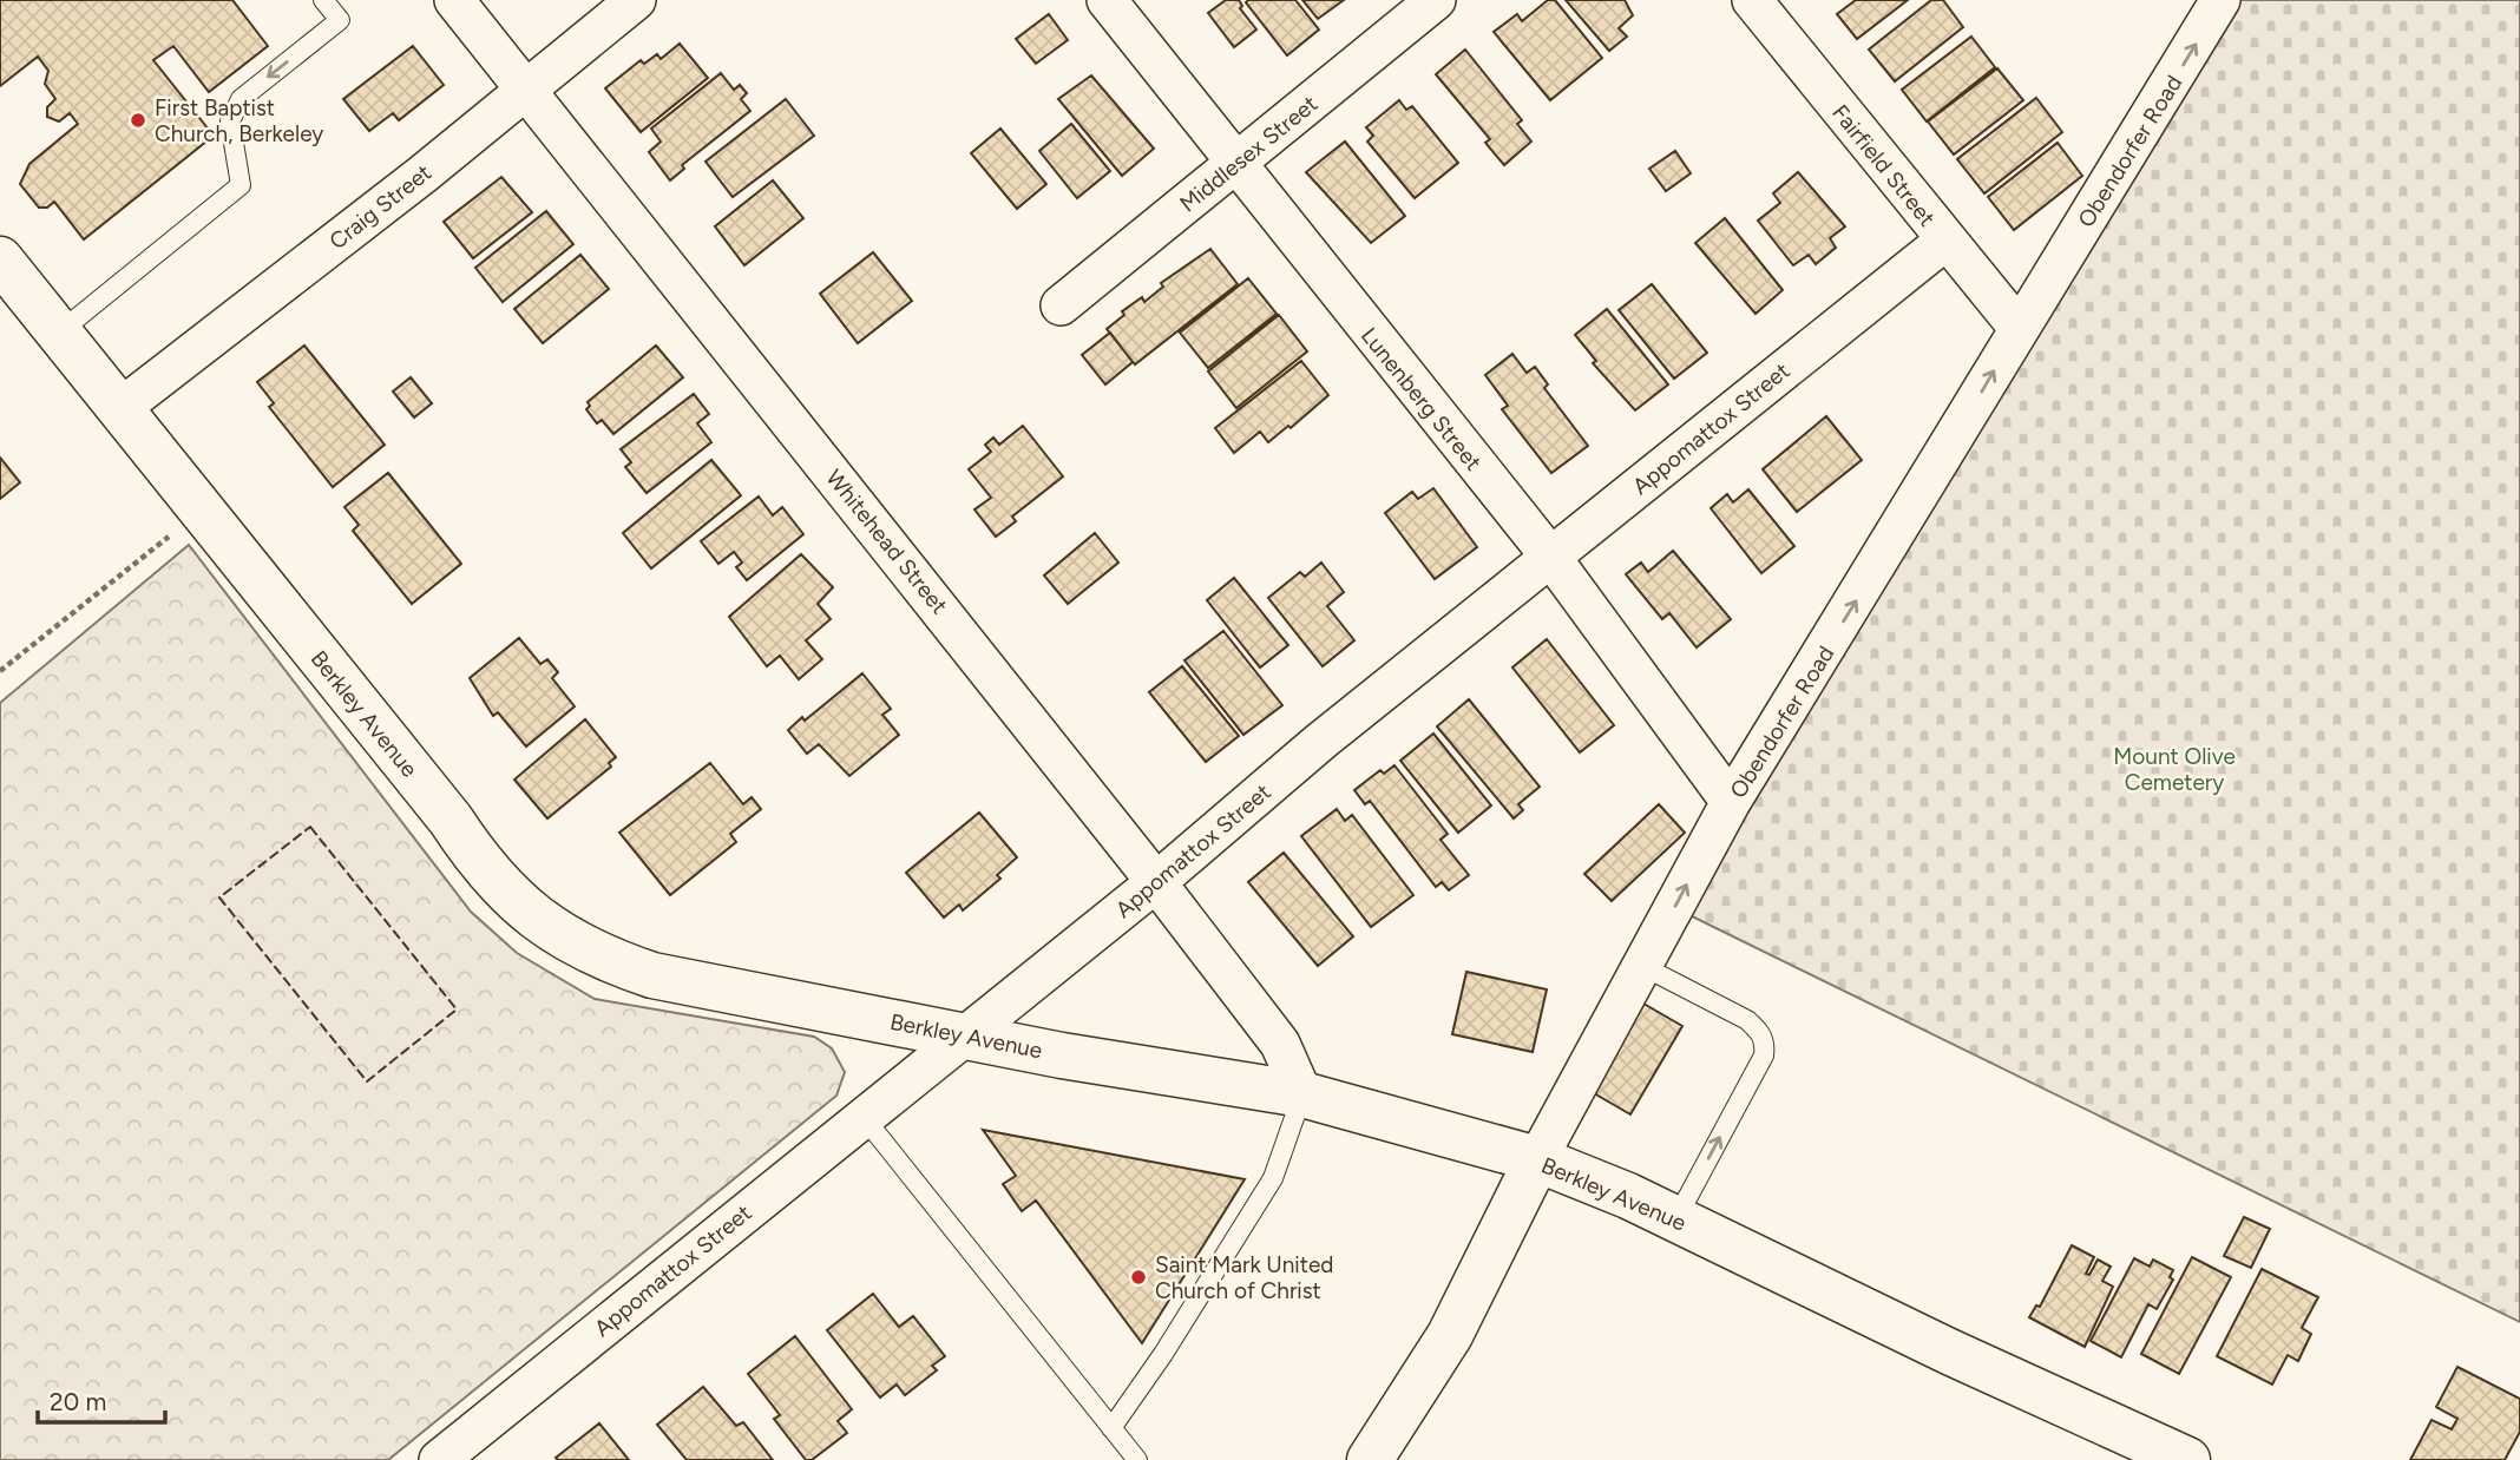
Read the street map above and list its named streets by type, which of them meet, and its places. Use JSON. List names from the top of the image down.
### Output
{
  "streets": {
    "street": [
      "Obendorfer Road",
      "Middlesex Street",
      "Fairfield Street",
      "Craig Street",
      "Lunenberg Street",
      "Appomattox Street",
      "Whitehead Street",
      "Berkley Avenue"
    ]
  },
  "crossings": [
    ["Obendorfer Road", "Fairfield Street"],
    ["Obendorfer Road", "Lunenberg Street"],
    ["Obendorfer Road", "Berkley Avenue"],
    ["Middlesex Street", "Lunenberg Street"],
    ["Fairfield Street", "Appomattox Street"],
    ["Craig Street", "Whitehead Street"],
    ["Craig Street", "Berkley Avenue"],
    ["Lunenberg Street", "Appomattox Street"],
    ["Appomattox Street", "Whitehead Street"],
    ["Appomattox Street", "Berkley Avenue"],
    ["Whitehead Street", "Berkley Avenue"]
  ],
  "one_way": ["Obendorfer Road"],
  "parks": ["Mount Olive Cemetery"],
  "places": ["First Baptist Church, Berkeley", "Saint Mark United Church of Christ"],
  "scale_bar": "20 m"
}
